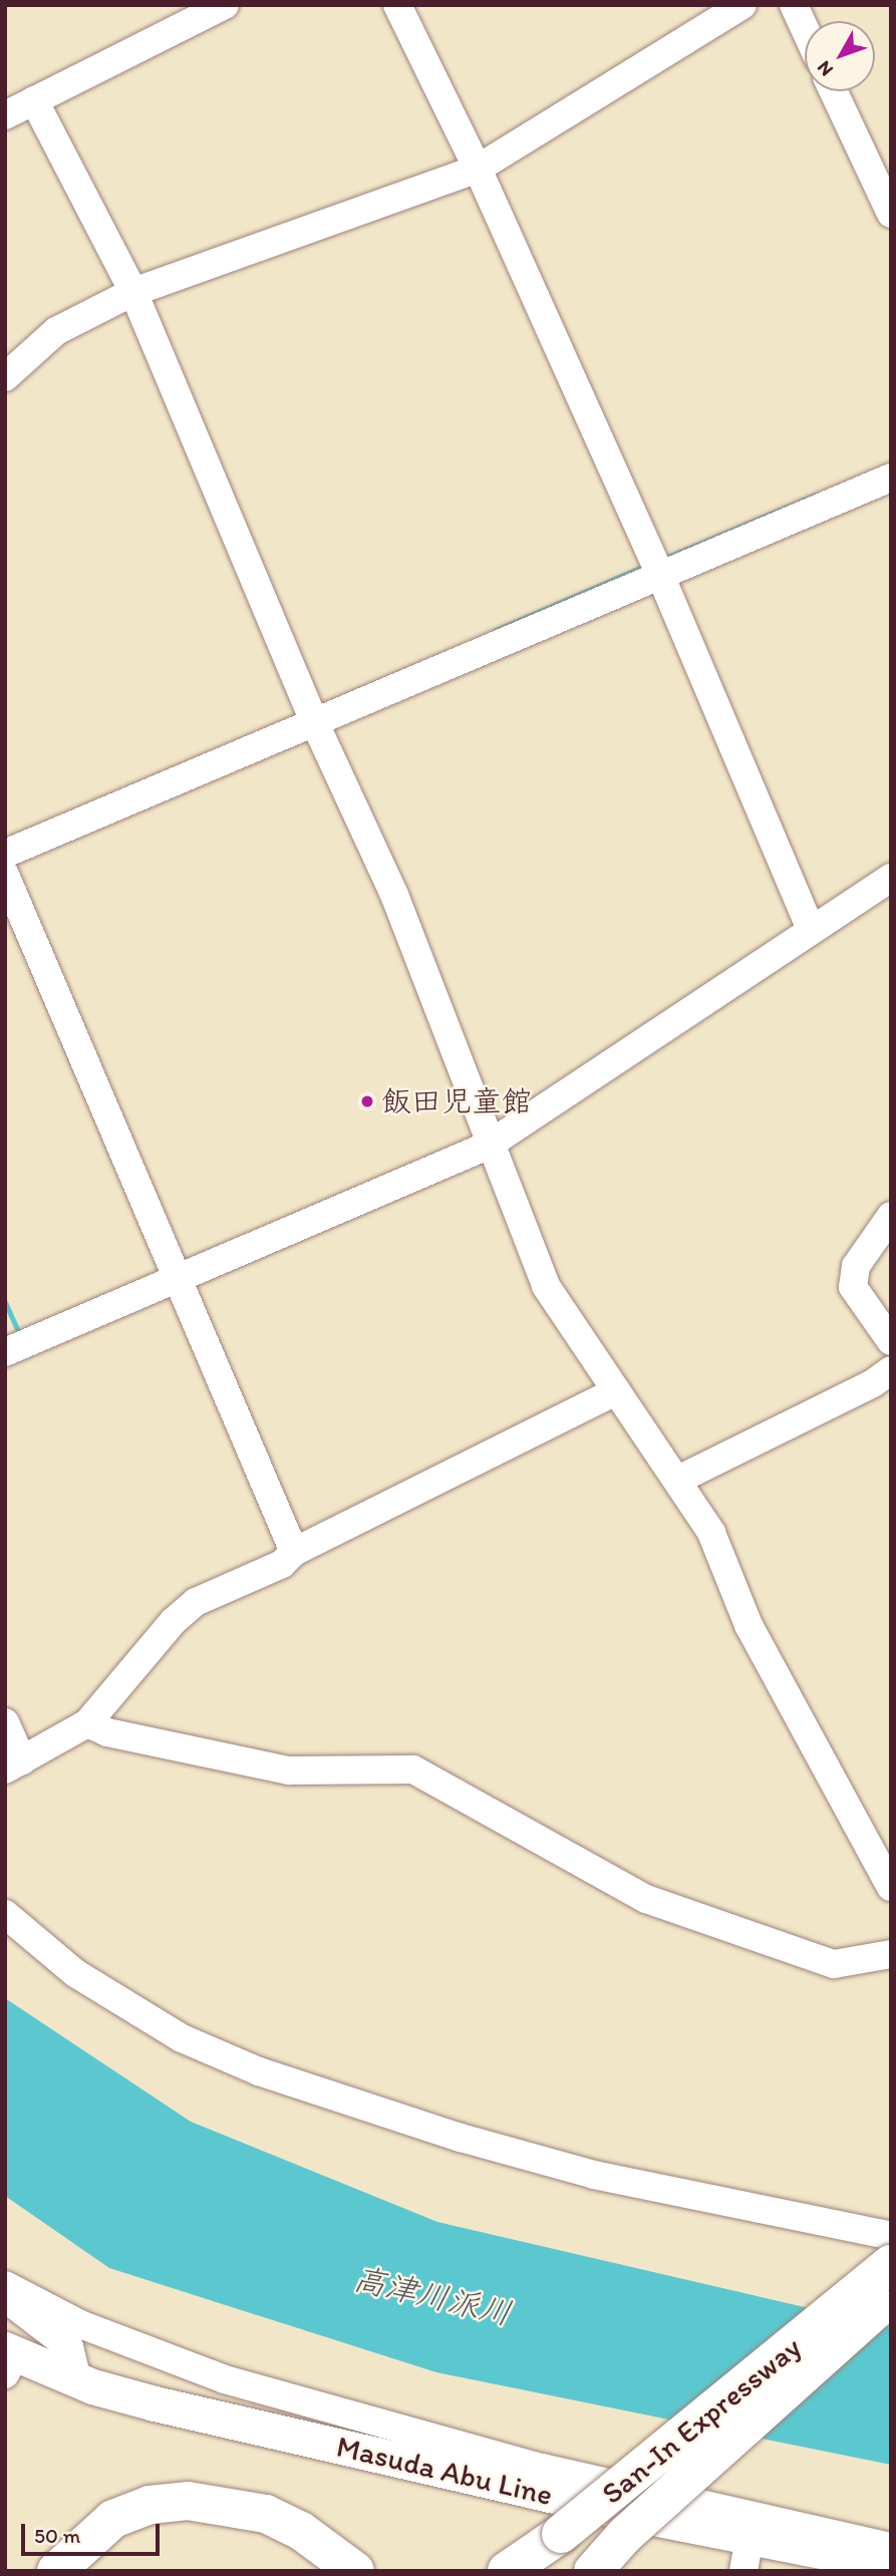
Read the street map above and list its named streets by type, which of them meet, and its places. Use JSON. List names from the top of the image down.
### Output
{
  "streets": {
    "highway": ["San-In Expressway"],
    "main road": ["Masuda Abu Line"]
  },
  "water": ["高津川派川"],
  "places": ["飯田児童館"],
  "scale_bar": "50 m",
  "north": "bottom left"
}
